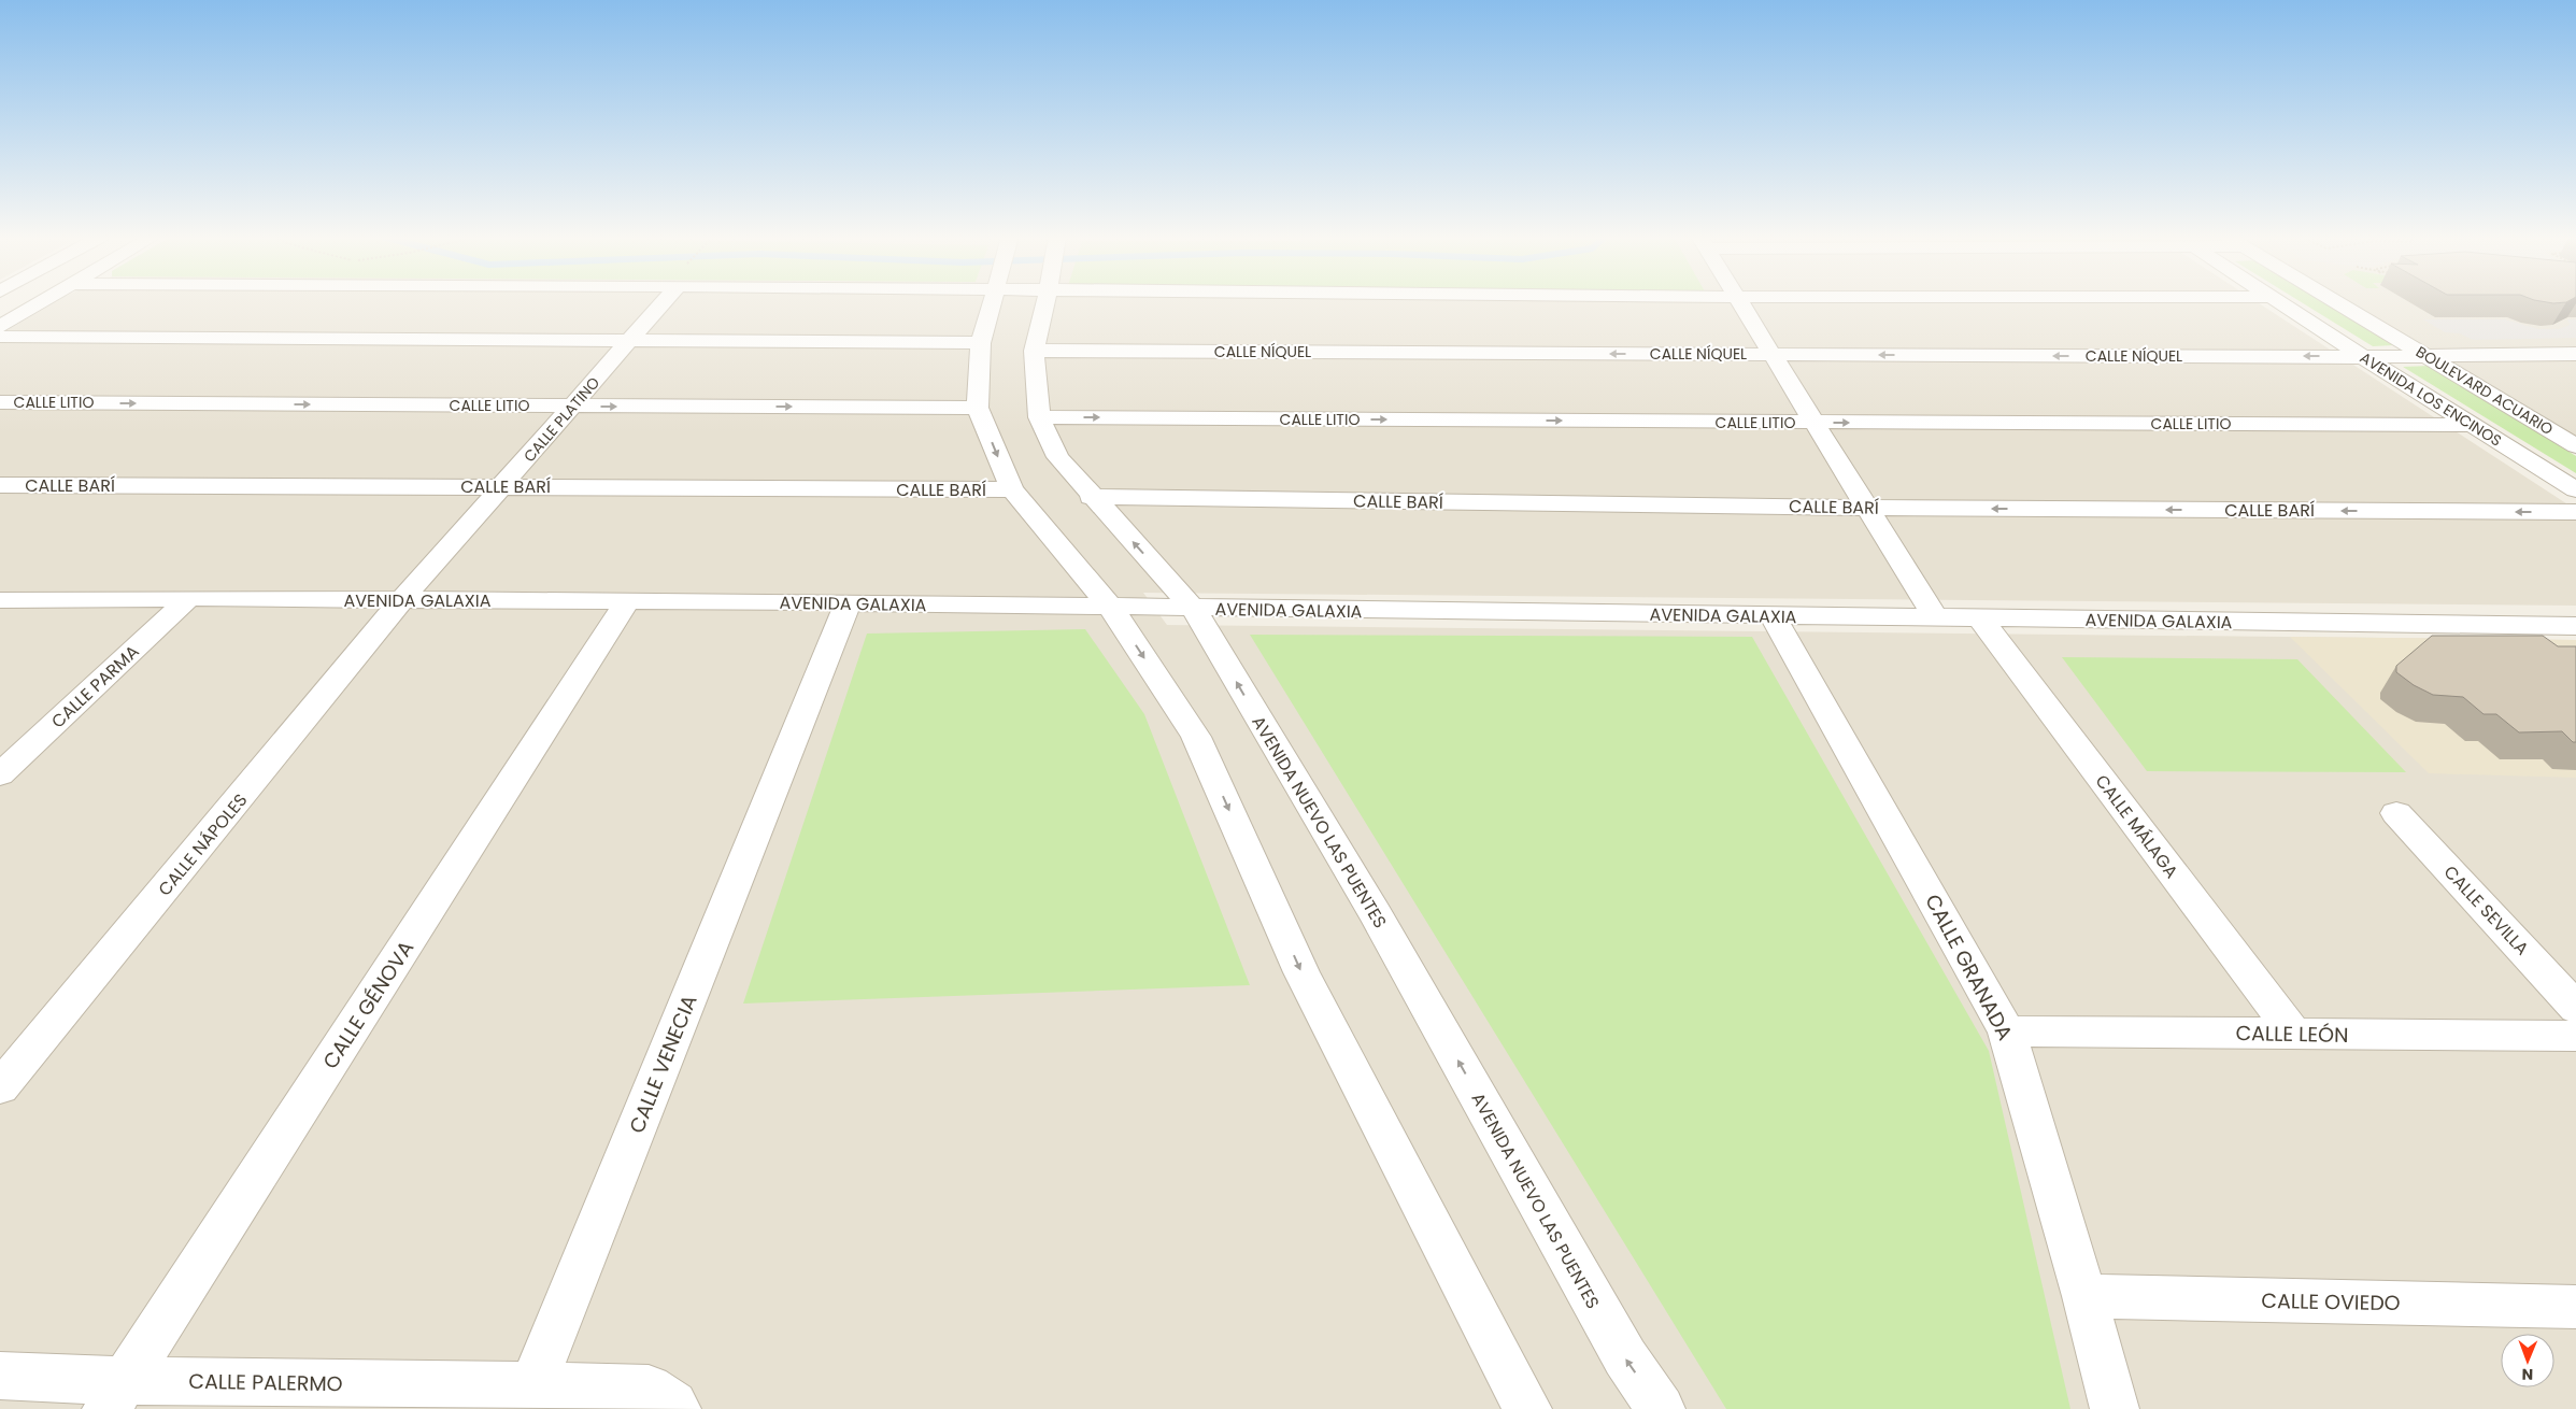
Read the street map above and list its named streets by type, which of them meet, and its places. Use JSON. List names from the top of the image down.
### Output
{
  "streets": {
    "street": [
      "CALLE NÍQUEL",
      "BOULEVARD ACUARIO",
      "AVENIDA LOS ENCINOS",
      "CALLE LITIO",
      "CALLE PLATINO",
      "CALLE BARÍ",
      "AVENIDA GALAXIA",
      "CALLE PARMA",
      "AVENIDA NUEVO LAS PUENTES",
      "CALLE MÁLAGA",
      "CALLE NÁPOLES",
      "CALLE SEVILLA",
      "CALLE GRANADA",
      "CALLE GÉNOVA",
      "CALLE LEÓN",
      "CALLE VENECIA",
      "CALLE OVIEDO",
      "CALLE PALERMO"
    ]
  },
  "crossings": [
    ["CALLE NÍQUEL", "BOULEVARD ACUARIO"],
    ["CALLE NÍQUEL", "AVENIDA LOS ENCINOS"],
    ["CALLE NÍQUEL", "AVENIDA NUEVO LAS PUENTES"],
    ["AVENIDA LOS ENCINOS", "CALLE LITIO"],
    ["CALLE LITIO", "CALLE PLATINO"],
    ["CALLE LITIO", "AVENIDA NUEVO LAS PUENTES"],
    ["CALLE PLATINO", "CALLE BARÍ"],
    ["CALLE PLATINO", "AVENIDA GALAXIA"],
    ["CALLE PLATINO", "CALLE NÁPOLES"],
    ["CALLE BARÍ", "AVENIDA NUEVO LAS PUENTES"],
    ["AVENIDA GALAXIA", "CALLE PARMA"],
    ["AVENIDA GALAXIA", "AVENIDA NUEVO LAS PUENTES"],
    ["AVENIDA GALAXIA", "CALLE MÁLAGA"],
    ["AVENIDA GALAXIA", "CALLE NÁPOLES"],
    ["AVENIDA GALAXIA", "CALLE GRANADA"],
    ["AVENIDA GALAXIA", "CALLE GÉNOVA"],
    ["AVENIDA GALAXIA", "CALLE VENECIA"],
    ["CALLE MÁLAGA", "CALLE LEÓN"],
    ["CALLE GRANADA", "CALLE LEÓN"],
    ["CALLE GRANADA", "CALLE OVIEDO"],
    ["CALLE GÉNOVA", "CALLE PALERMO"],
    ["CALLE VENECIA", "CALLE PALERMO"]
  ],
  "one_way": ["CALLE NÍQUEL"],
  "north": "bottom"
}
